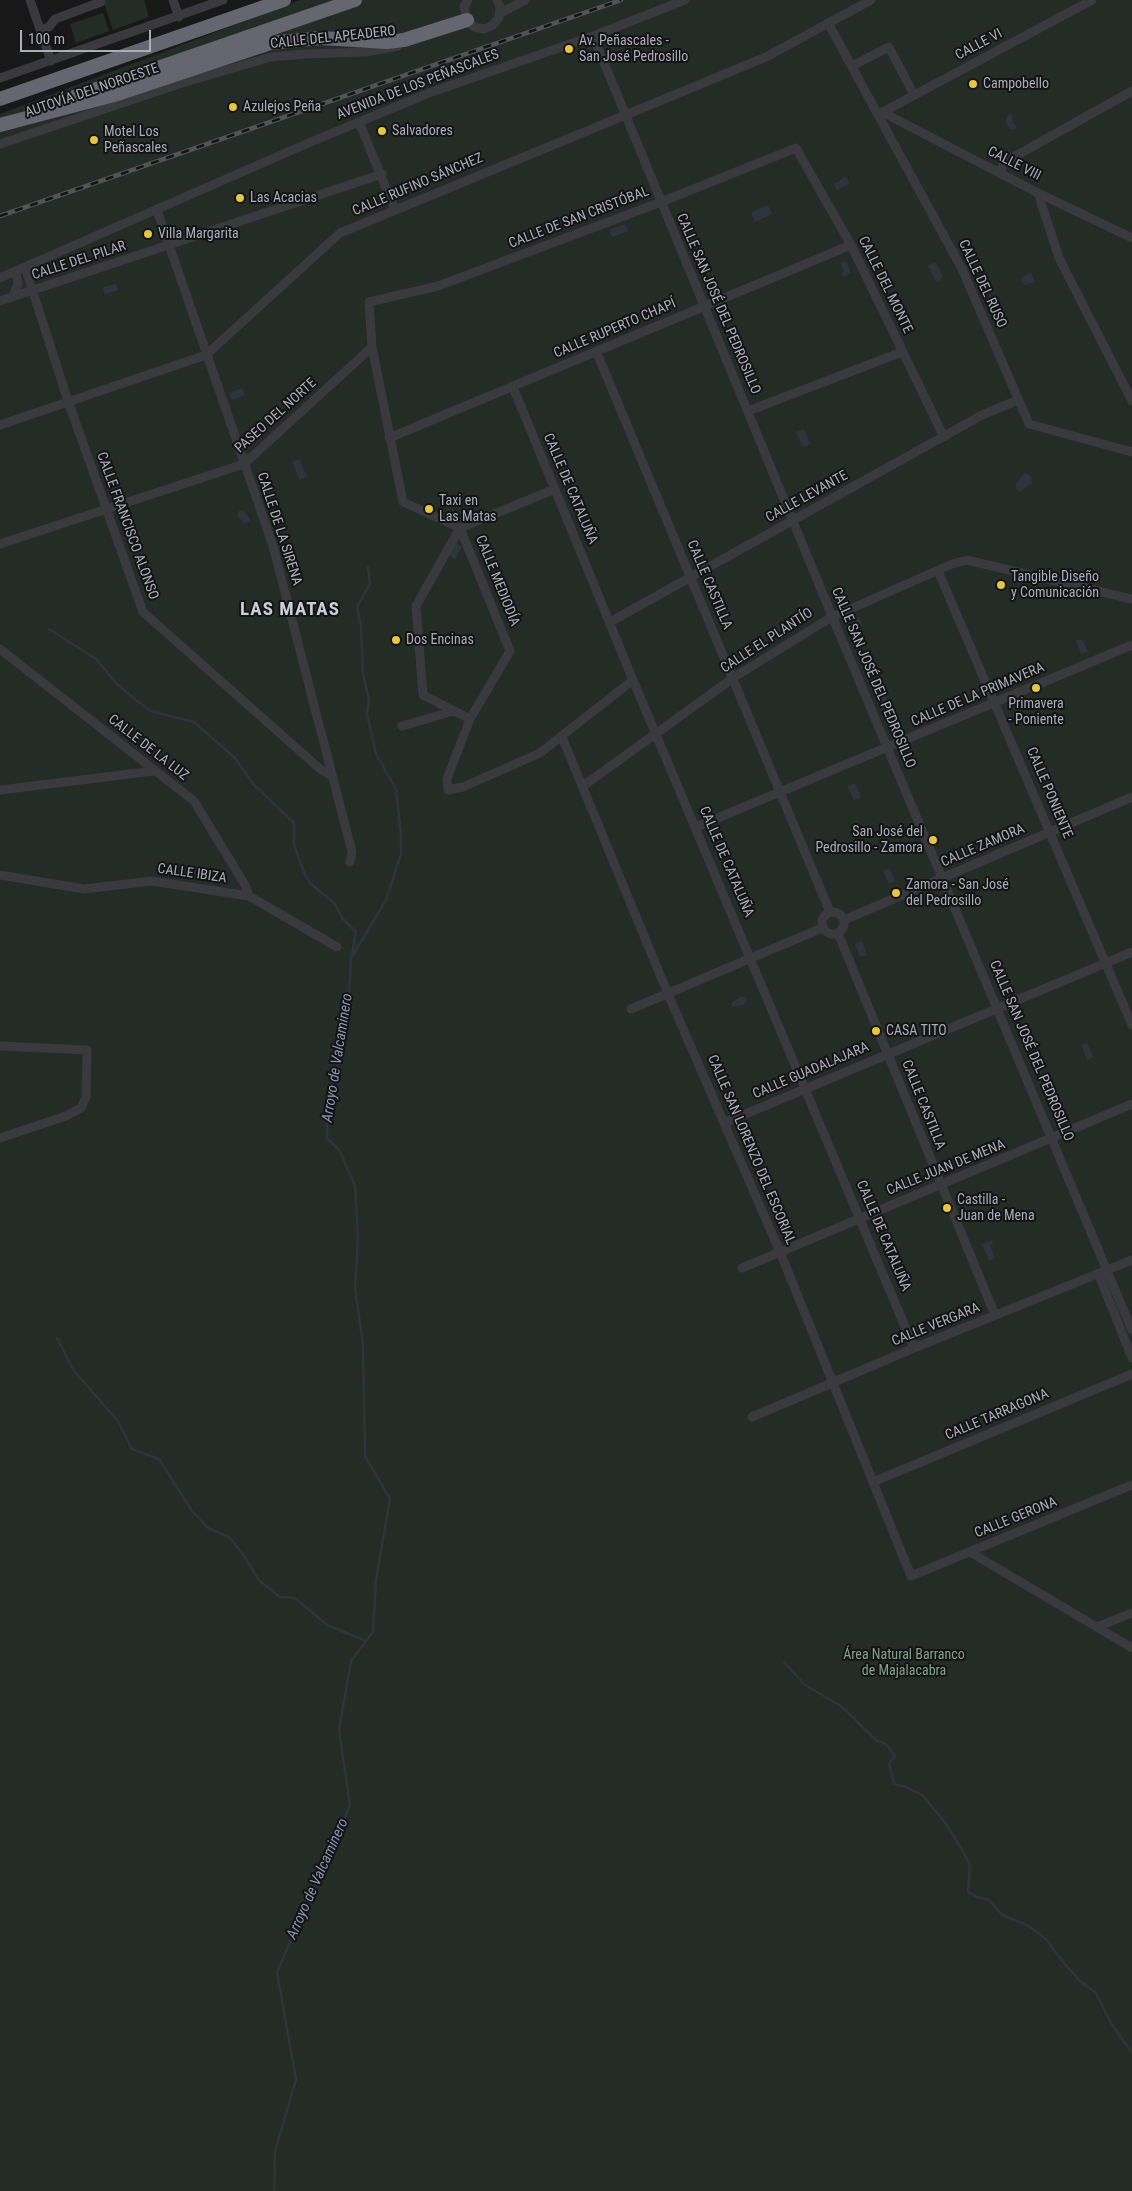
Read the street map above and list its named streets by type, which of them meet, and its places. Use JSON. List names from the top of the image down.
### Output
{
  "streets": {
    "highway": ["AUTOVÍA DEL NOROESTE"],
    "street": [
      "CALLE DEL APEADERO",
      "CALLE VI",
      "AVENIDA DE LOS PEÑASCALES",
      "CALLE VIII",
      "CALLE RUFINO SÁNCHEZ",
      "CALLE DE SAN CRISTÓBAL",
      "CALLE DEL PILAR",
      "CALLE DEL RUSO",
      "CALLE DEL MONTE",
      "CALLE SAN JOSÉ DEL PEDROSILLO",
      "CALLE RUPERTO CHAPÍ",
      "PASEO DEL NORTE",
      "CALLE DE CATALUÑA",
      "CALLE LEVANTE",
      "CALLE FRANCISCO ALONSO",
      "CALLE DE LA SIRENA",
      "CALLE MEDIODÍA",
      "CALLE CASTILLA",
      "CALLE EL PLANTÍO",
      "CALLE DE LA PRIMAVERA",
      "CALLE DE LA LUZ",
      "CALLE PONIENTE",
      "CALLE ZAMORA",
      "CALLE IBIZA",
      "CALLE GUADALAJARA",
      "CALLE SAN LORENZO DEL ESCORIAL",
      "CALLE JUAN DE MENA",
      "CALLE VERGARA",
      "CALLE TARRAGONA",
      "CALLE GERONA"
    ]
  },
  "crossings": [
    ["CALLE VI", "CALLE VIII"],
    ["CALLE VI", "CALLE DEL RUSO"],
    ["AVENIDA DE LOS PEÑASCALES", "CALLE DEL PILAR"],
    ["AVENIDA DE LOS PEÑASCALES", "CALLE SAN JOSÉ DEL PEDROSILLO"],
    ["AVENIDA DE LOS PEÑASCALES", "CALLE FRANCISCO ALONSO"],
    ["AVENIDA DE LOS PEÑASCALES", "CALLE DE LA SIRENA"],
    ["CALLE VIII", "CALLE DEL RUSO"],
    ["CALLE RUFINO SÁNCHEZ", "CALLE DEL RUSO"],
    ["CALLE RUFINO SÁNCHEZ", "CALLE SAN JOSÉ DEL PEDROSILLO"],
    ["CALLE RUFINO SÁNCHEZ", "CALLE FRANCISCO ALONSO"],
    ["CALLE RUFINO SÁNCHEZ", "CALLE DE LA SIRENA"],
    ["CALLE DE SAN CRISTÓBAL", "CALLE DEL MONTE"],
    ["CALLE DE SAN CRISTÓBAL", "CALLE SAN JOSÉ DEL PEDROSILLO"],
    ["CALLE DE SAN CRISTÓBAL", "PASEO DEL NORTE"],
    ["CALLE DE SAN CRISTÓBAL", "CALLE MEDIODÍA"],
    ["CALLE DEL PILAR", "CALLE FRANCISCO ALONSO"],
    ["CALLE DEL PILAR", "CALLE DE LA SIRENA"],
    ["CALLE DEL RUSO", "CALLE LEVANTE"],
    ["CALLE DEL MONTE", "CALLE RUPERTO CHAPÍ"],
    ["CALLE DEL MONTE", "CALLE LEVANTE"],
    ["CALLE SAN JOSÉ DEL PEDROSILLO", "CALLE RUPERTO CHAPÍ"],
    ["CALLE SAN JOSÉ DEL PEDROSILLO", "CALLE LEVANTE"],
    ["CALLE SAN JOSÉ DEL PEDROSILLO", "CALLE EL PLANTÍO"],
    ["CALLE SAN JOSÉ DEL PEDROSILLO", "CALLE DE LA PRIMAVERA"],
    ["CALLE SAN JOSÉ DEL PEDROSILLO", "CALLE ZAMORA"],
    ["CALLE SAN JOSÉ DEL PEDROSILLO", "CALLE GUADALAJARA"],
    ["CALLE SAN JOSÉ DEL PEDROSILLO", "CALLE JUAN DE MENA"],
    ["CALLE SAN JOSÉ DEL PEDROSILLO", "CALLE VERGARA"],
    ["CALLE RUPERTO CHAPÍ", "CALLE DE CATALUÑA"],
    ["CALLE RUPERTO CHAPÍ", "CALLE MEDIODÍA"],
    ["CALLE RUPERTO CHAPÍ", "CALLE CASTILLA"],
    ["PASEO DEL NORTE", "CALLE FRANCISCO ALONSO"],
    ["PASEO DEL NORTE", "CALLE DE LA SIRENA"],
    ["PASEO DEL NORTE", "CALLE MEDIODÍA"],
    ["CALLE DE CATALUÑA", "CALLE LEVANTE"],
    ["CALLE DE CATALUÑA", "CALLE EL PLANTÍO"],
    ["CALLE DE CATALUÑA", "CALLE DE LA PRIMAVERA"],
    ["CALLE DE CATALUÑA", "CALLE GUADALAJARA"],
    ["CALLE DE CATALUÑA", "CALLE JUAN DE MENA"],
    ["CALLE DE CATALUÑA", "CALLE VERGARA"],
    ["CALLE LEVANTE", "CALLE CASTILLA"],
    ["CALLE FRANCISCO ALONSO", "CALLE DE LA SIRENA"],
    ["CALLE MEDIODÍA", "CALLE SAN LORENZO DEL ESCORIAL"],
    ["CALLE CASTILLA", "CALLE EL PLANTÍO"],
    ["CALLE CASTILLA", "CALLE DE LA PRIMAVERA"],
    ["CALLE CASTILLA", "CALLE ZAMORA"],
    ["CALLE CASTILLA", "CALLE GUADALAJARA"],
    ["CALLE CASTILLA", "CALLE JUAN DE MENA"],
    ["CALLE CASTILLA", "CALLE VERGARA"],
    ["CALLE EL PLANTÍO", "CALLE PONIENTE"],
    ["CALLE EL PLANTÍO", "CALLE SAN LORENZO DEL ESCORIAL"],
    ["CALLE DE LA PRIMAVERA", "CALLE PONIENTE"],
    ["CALLE DE LA LUZ", "CALLE IBIZA"],
    ["CALLE PONIENTE", "CALLE ZAMORA"],
    ["CALLE PONIENTE", "CALLE GUADALAJARA"],
    ["CALLE GUADALAJARA", "CALLE SAN LORENZO DEL ESCORIAL"],
    ["CALLE SAN LORENZO DEL ESCORIAL", "CALLE JUAN DE MENA"],
    ["CALLE SAN LORENZO DEL ESCORIAL", "CALLE VERGARA"],
    ["CALLE SAN LORENZO DEL ESCORIAL", "CALLE TARRAGONA"],
    ["CALLE SAN LORENZO DEL ESCORIAL", "CALLE GERONA"]
  ],
  "districts": ["LAS MATAS"],
  "water": ["Arroyo de Valcaminero"],
  "parks": ["Área Natural Barranco de Majalacabra"],
  "places": [
    "Av. Peñascales - San José Pedrosillo",
    "Campobello",
    "Azulejos Peña",
    "Salvadores",
    "Motel Los Peñascales",
    "Las Acacias",
    "Villa Margarita",
    "Taxi en Las Matas",
    "Tangible Diseño y Comunicación",
    "Dos Encinas",
    "Primavera - Poniente",
    "San José del Pedrosillo - Zamora",
    "Zamora - San José del Pedrosillo",
    "CASA TITO",
    "Castilla - Juan de Mena"
  ],
  "scale_bar": "100 m"
}
